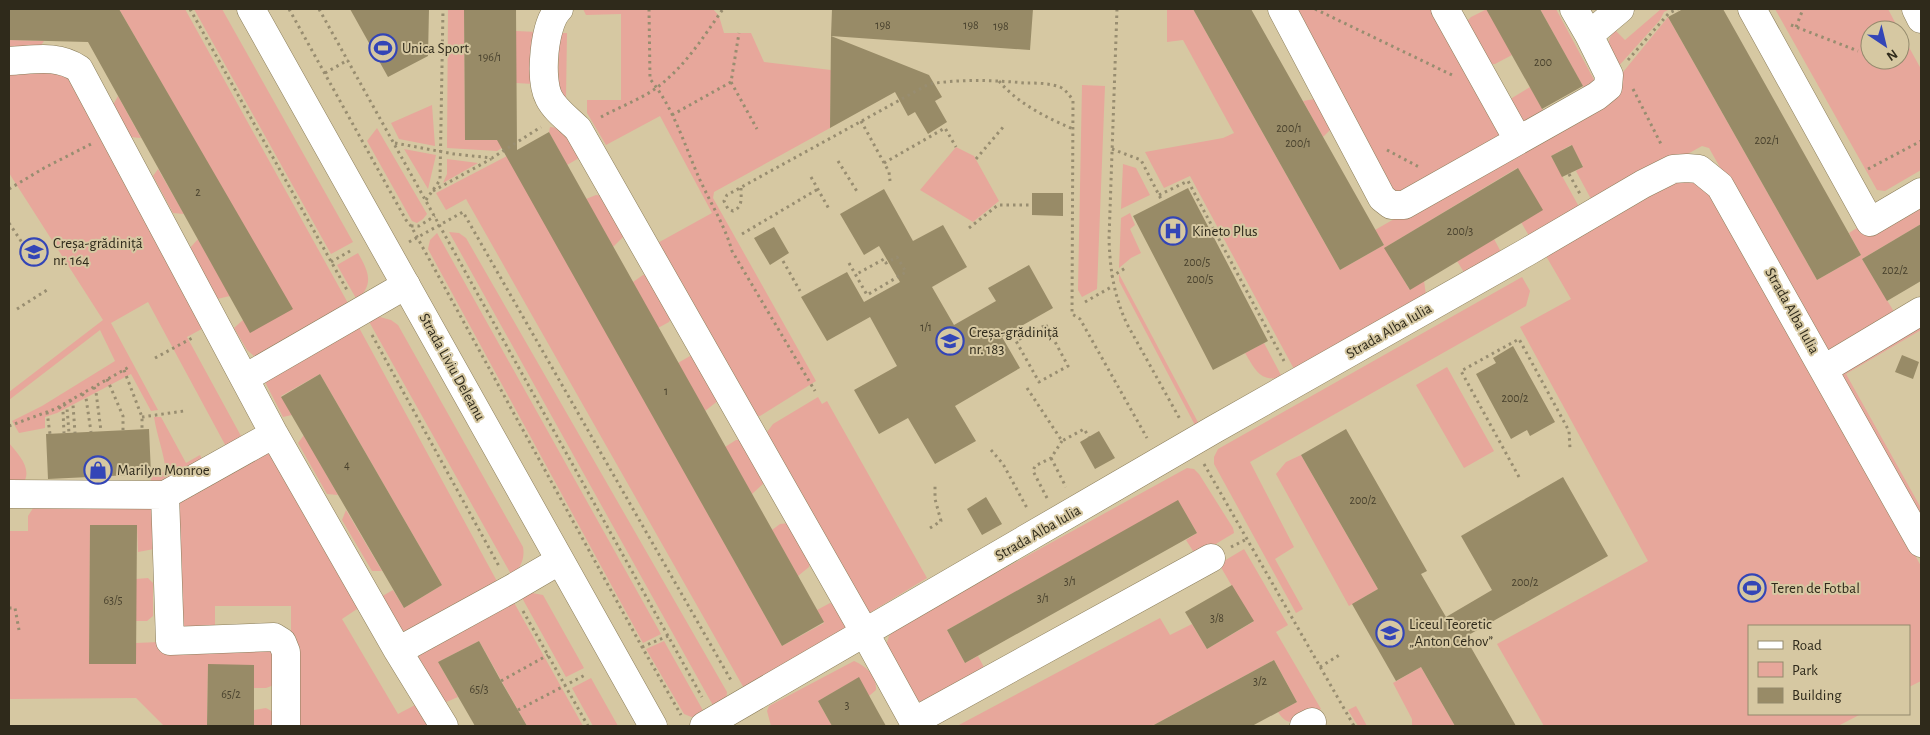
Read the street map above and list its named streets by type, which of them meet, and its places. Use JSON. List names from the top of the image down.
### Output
{
  "streets": {
    "main road": ["Strada Alba Iulia", "Strada Liviu Deleanu"]
  },
  "places": {
    "sports": ["Unica Sport", "Teren de Fotbal"],
    "hospital": ["Kineto Plus"],
    "school or university": ["Creșa-grădiniță nr. 164", "Creșa-grădiniță nr. 183", "Liceul Teoretic „Anton Cehov”"],
    "shop": ["Marilyn Monroe"]
  },
  "house_numbers": [
    "198",
    "198",
    "198",
    "196/1",
    "200",
    "200/1",
    "202/1",
    "200/1",
    "2",
    "200/3",
    "200/5",
    "202/2",
    "200/5",
    "1/1",
    "1",
    "200/2",
    "4",
    "200/2",
    "3/1",
    "200/2",
    "3/1",
    "63/5",
    "3/8",
    "3/2",
    "65/3",
    "65/2",
    "3"
  ],
  "legend": ["Road", "Park", "Building"],
  "north": "bottom right"
}
